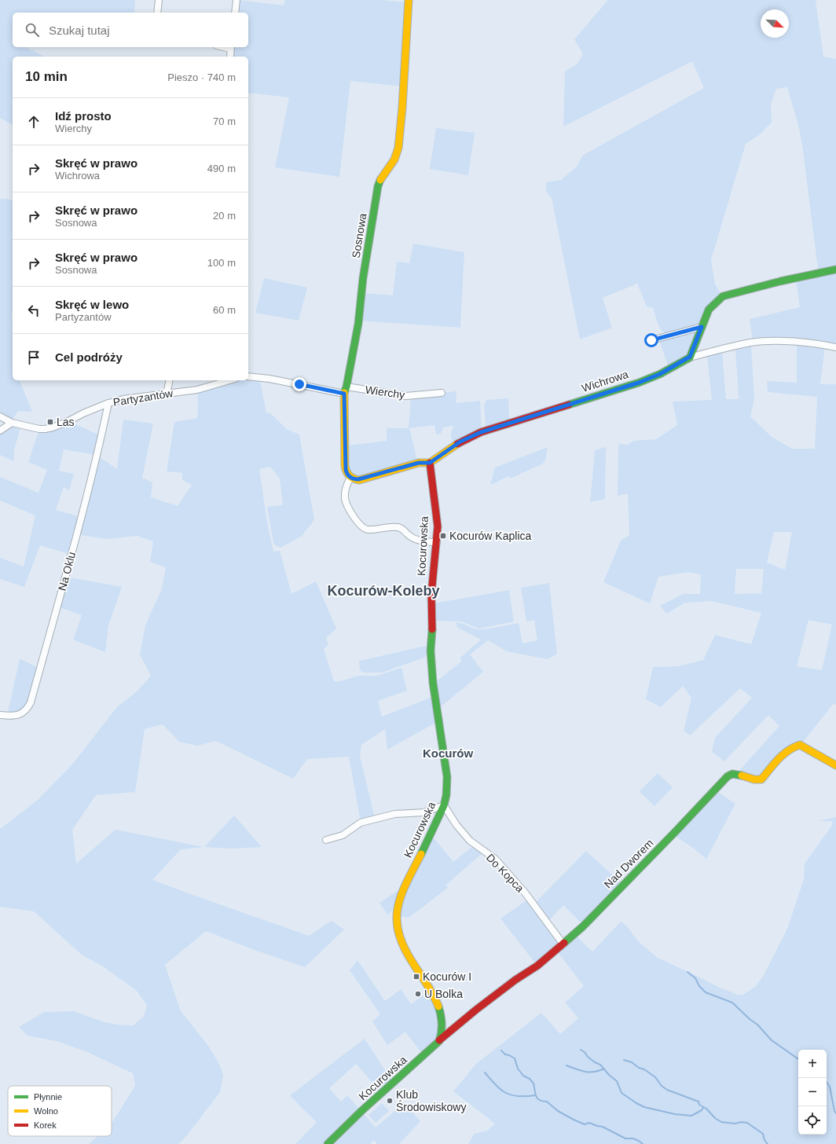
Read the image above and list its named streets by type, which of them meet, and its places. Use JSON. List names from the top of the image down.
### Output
{
  "streets": {
    "street": [
      "Sosnowa",
      "Wichrowa",
      "Wierchy",
      "Partyzantów",
      "Kocurowska",
      "Na Oklu",
      "Nad Dworem",
      "Do Kopca"
    ]
  },
  "crossings": [
    ["Sosnowa", "Wierchy"],
    ["Wichrowa", "Kocurowska"],
    ["Partyzantów", "Na Oklu"],
    ["Kocurowska", "Nad Dworem"],
    ["Kocurowska", "Do Kopca"],
    ["Nad Dworem", "Do Kopca"]
  ],
  "districts": ["Kocurów-Koleby", "Kocurów"],
  "places": {
    "transit": ["Las", "Kocurów Kaplica", "Kocurów I"],
    "other": ["U Bolka", "Klub Środowiskowy"]
  },
  "legend": ["Płynnie", "Wolno", "Korek"],
  "north": "bottom right",
  "page": {
    "search": "Szukaj tutaj",
    "heading": ["10 min", "Pieszo · 740 m"],
    "list": [
      ["Idź prosto", "Wierchy", "70 m"],
      ["Skręć w prawo", "Wichrowa", "490 m"],
      ["Skręć w prawo", "Sosnowa", "20 m"],
      ["Skręć w prawo", "Sosnowa", "100 m"],
      ["Skręć w lewo", "Partyzantów", "60 m"],
      "Cel podróży"
    ],
    "map_buttons": ["+", "−"]
  }
}
